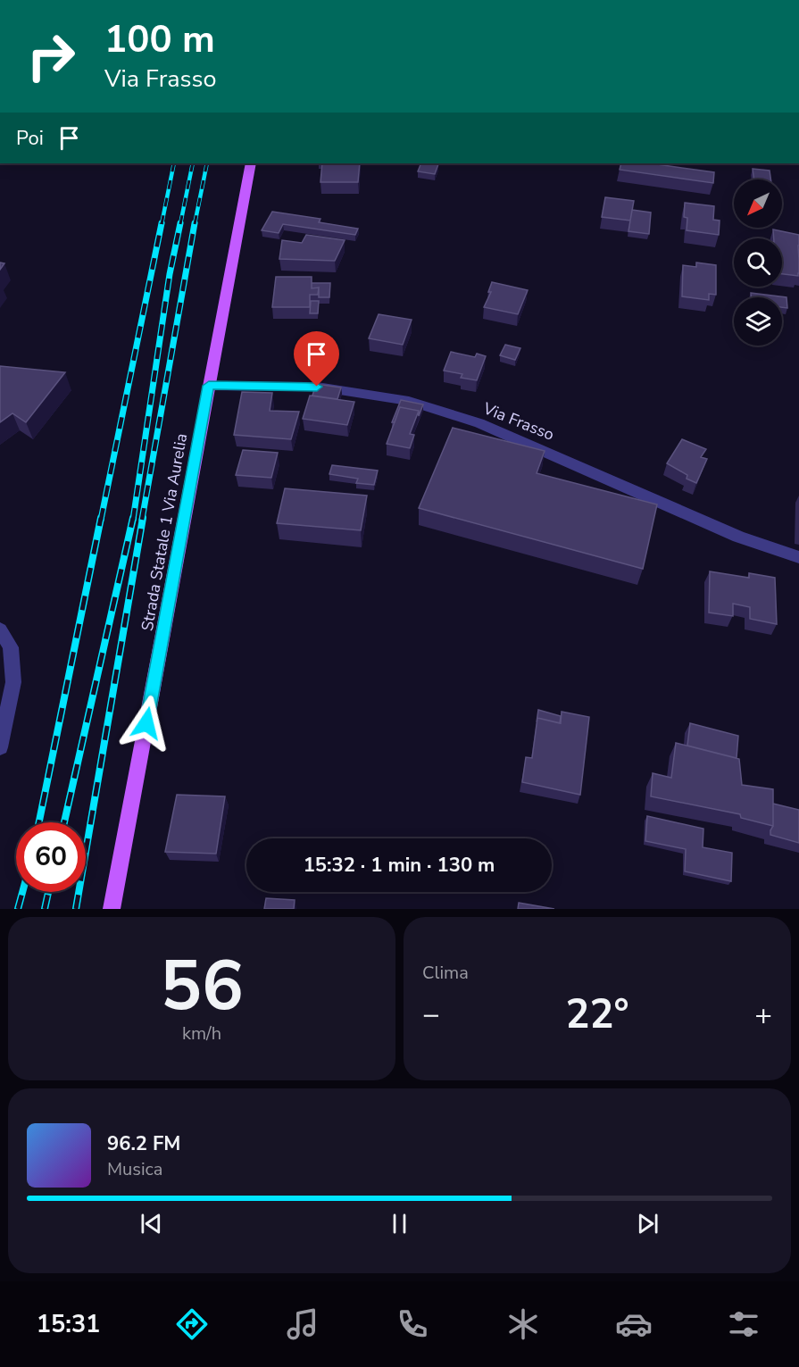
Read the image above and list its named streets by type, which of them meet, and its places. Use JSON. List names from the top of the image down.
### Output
{
  "streets": {
    "main road": ["Strada Statale 1 Via Aurelia"],
    "street": ["Via Frasso"]
  },
  "crossings": [
    ["Via Frasso", "Strada Statale 1 Via Aurelia"]
  ],
  "north": "bottom left",
  "page": {
    "turn": ["100 m", "Via Frasso"],
    "then": "Poi",
    "limit": "60",
    "trip": "15:32 · 1 min · 130 m",
    "tile": [
      ["56", "km/h"],
      "Clima"
    ],
    "heat": ["−", "22°", "+"],
    "song": ["96.2 FM", "Musica"],
    "tabs": "15:31"
  }
}
